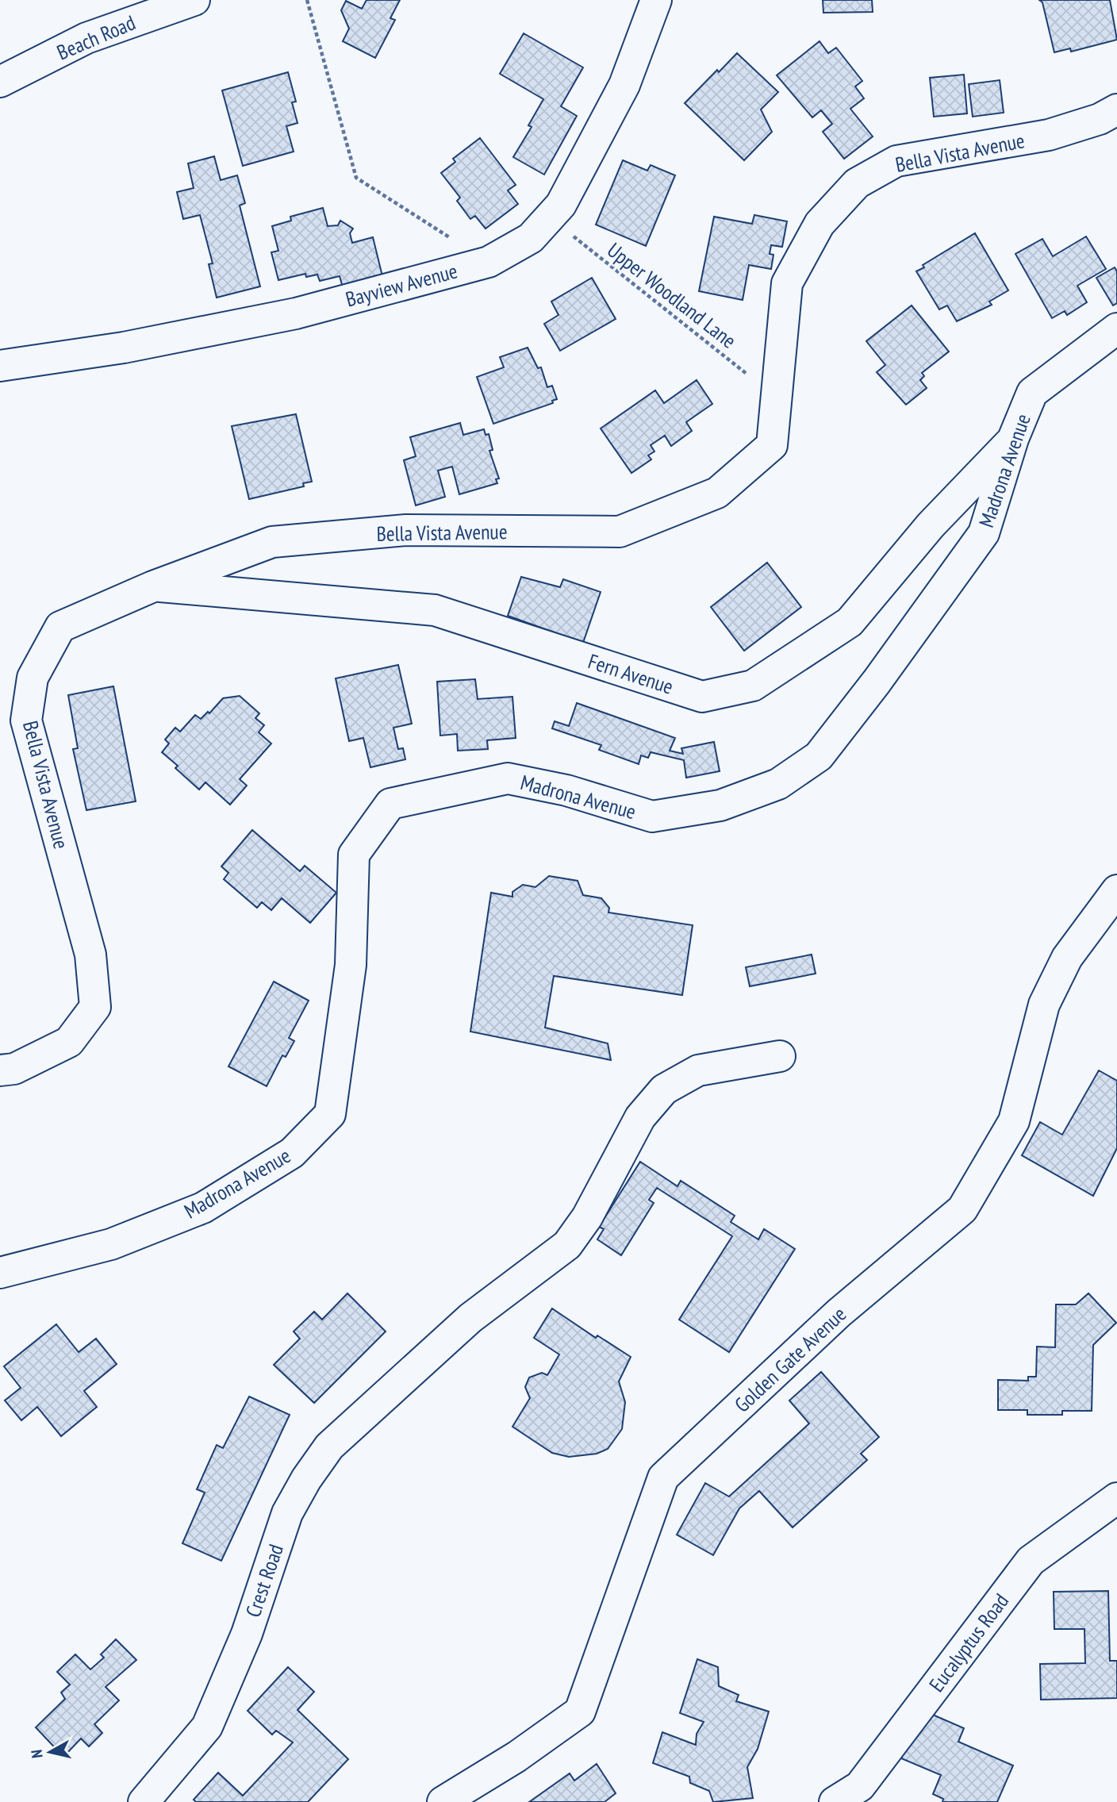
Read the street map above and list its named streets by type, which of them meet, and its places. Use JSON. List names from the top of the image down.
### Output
{
  "streets": {
    "street": [
      "Beach Road",
      "Bella Vista Avenue",
      "Bayview Avenue",
      "Madrona Avenue",
      "Fern Avenue",
      "Golden Gate Avenue",
      "Crest Road",
      "Eucalyptus Road"
    ],
    "path": ["Upper Woodland Lane"]
  },
  "crossings": [
    ["Bella Vista Avenue", "Upper Woodland Lane"],
    ["Bella Vista Avenue", "Fern Avenue"],
    ["Bayview Avenue", "Upper Woodland Lane"],
    ["Madrona Avenue", "Fern Avenue"]
  ],
  "north": "left"
}
